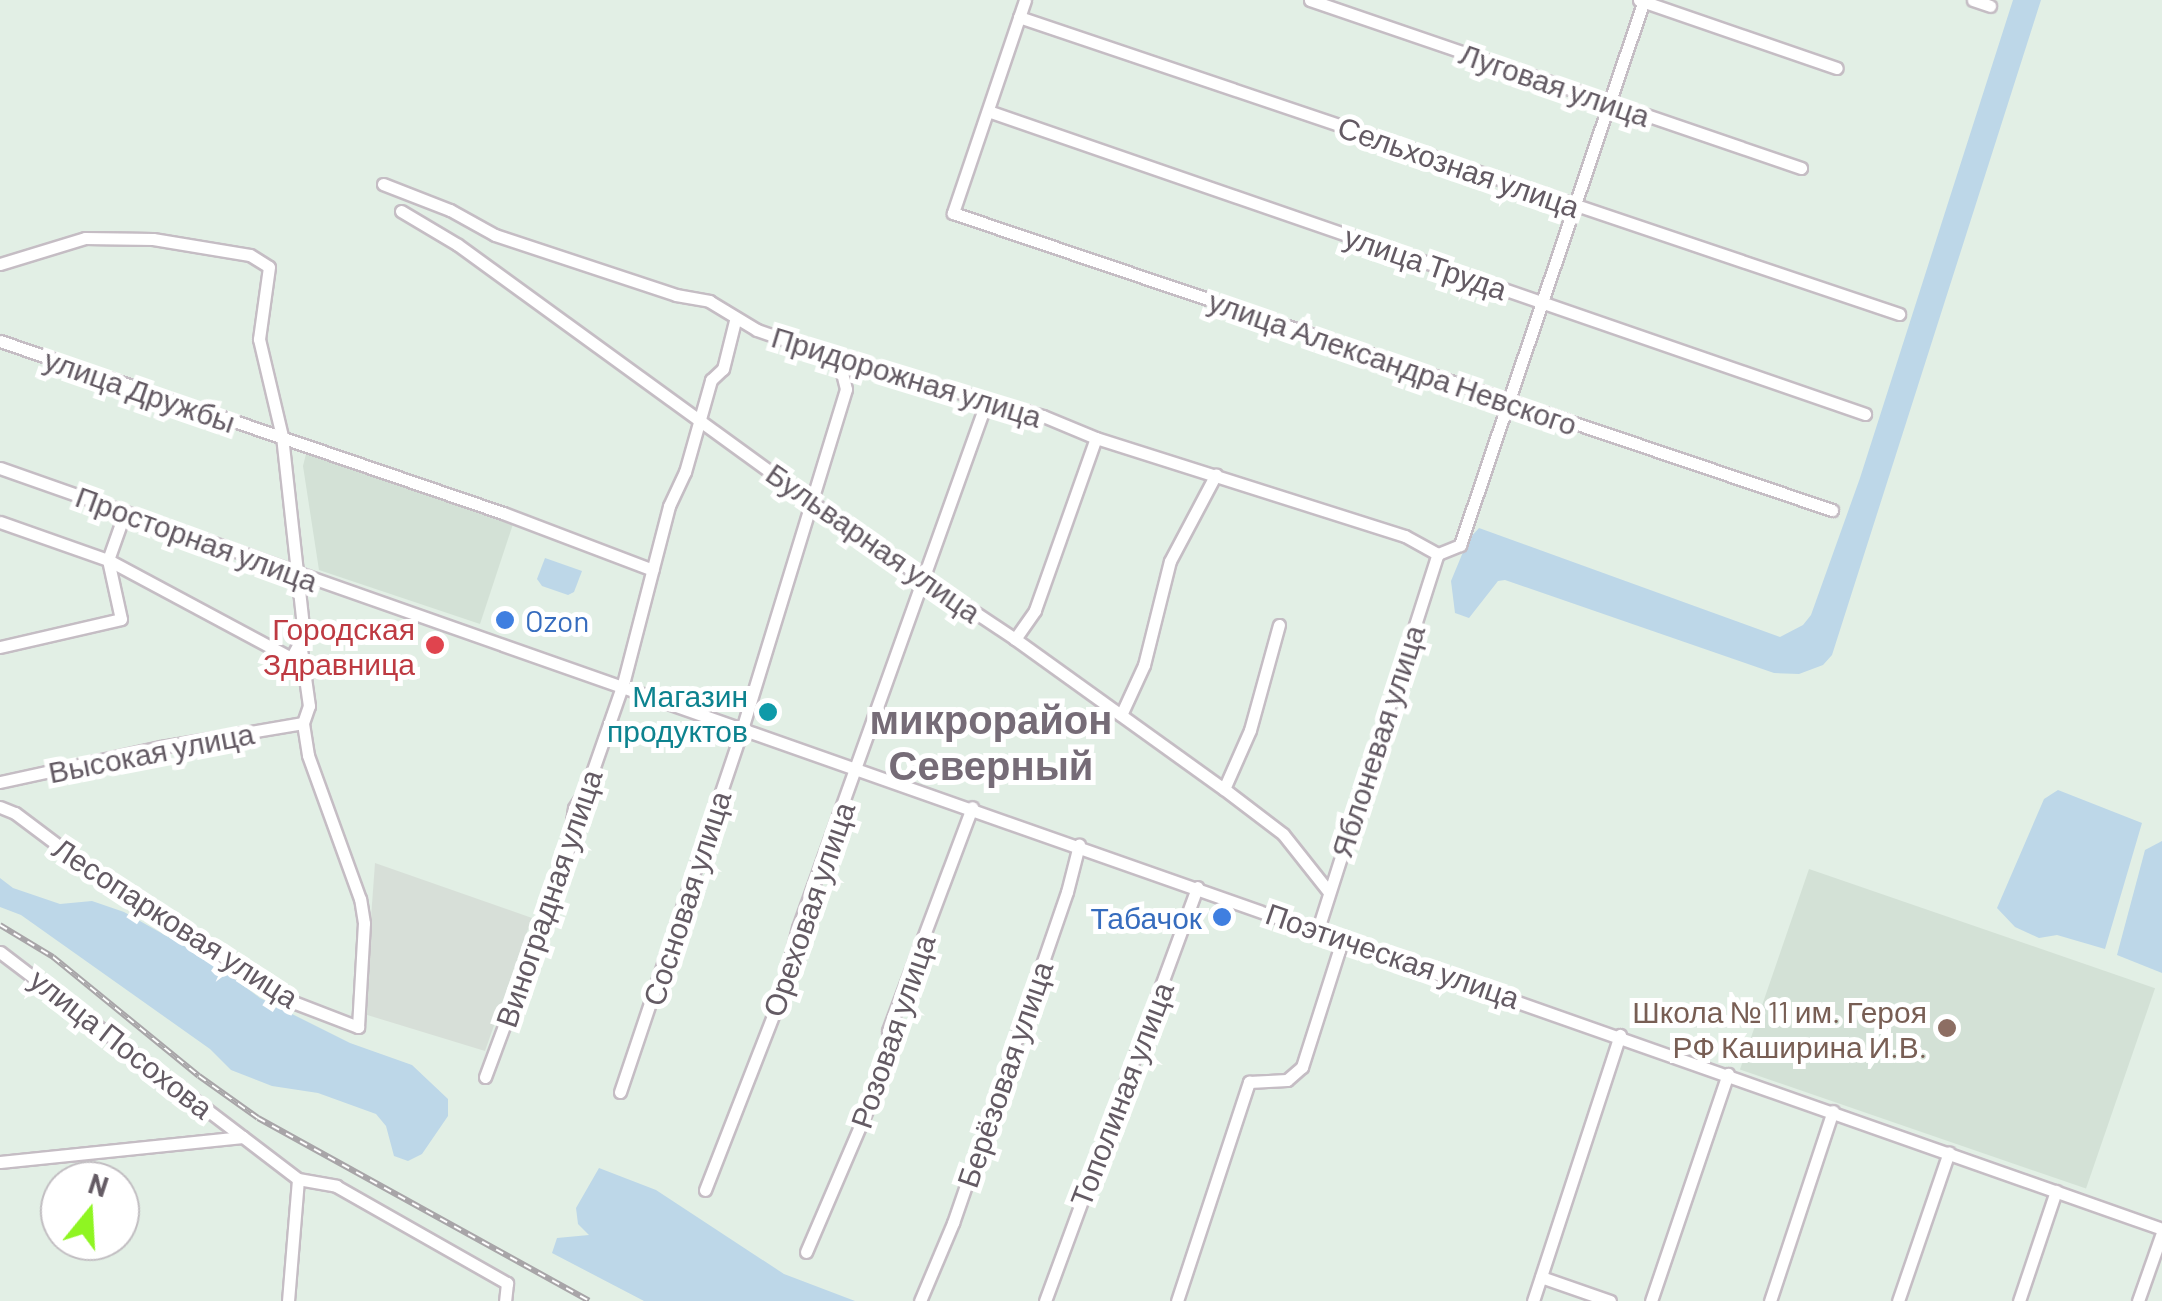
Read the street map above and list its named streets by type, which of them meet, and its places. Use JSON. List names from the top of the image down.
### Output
{
  "streets": {
    "street": [
      "Луговая улица",
      "Сельхозная улица",
      "улица Труда",
      "улица Александра Невского",
      "Придорожная улица",
      "улица Дружбы",
      "Просторная улица",
      "Бульварная улица",
      "Яблоневая улица",
      "Высокая улица",
      "Виноградная улица",
      "Сосновая улица",
      "Ореховая улица",
      "Лесопарковая улица",
      "Поэтическая улица",
      "Розовая улица",
      "улица Посохова",
      "Берёзовая улица",
      "Тополиная улица"
    ]
  },
  "crossings": [
    ["улица Труда", "улица Александра Невского"],
    ["Придорожная улица", "Яблоневая улица"],
    ["Придорожная улица", "Виноградная улица"],
    ["Придорожная улица", "Сосновая улица"],
    ["Придорожная улица", "Ореховая улица"],
    ["улица Дружбы", "Виноградная улица"],
    ["Просторная улица", "Виноградная улица"],
    ["Просторная улица", "Поэтическая улица"],
    ["Бульварная улица", "Яблоневая улица"],
    ["Бульварная улица", "Виноградная улица"],
    ["Бульварная улица", "Сосновая улица"],
    ["Бульварная улица", "Ореховая улица"],
    ["Яблоневая улица", "Поэтическая улица"],
    ["Высокая улица", "Лесопарковая улица"],
    ["Виноградная улица", "Поэтическая улица"],
    ["Сосновая улица", "Поэтическая улица"],
    ["Ореховая улица", "Поэтическая улица"],
    ["Поэтическая улица", "Розовая улица"],
    ["Поэтическая улица", "Берёзовая улица"],
    ["Поэтическая улица", "Тополиная улица"]
  ],
  "districts": ["микрорайон Северный"],
  "places": [
    "Ozon",
    "Городская Здравница",
    "Магазин продуктов",
    "Табачок",
    "Школа № 11 им. Героя РФ Каширина И.В."
  ],
  "north": "top"
}
